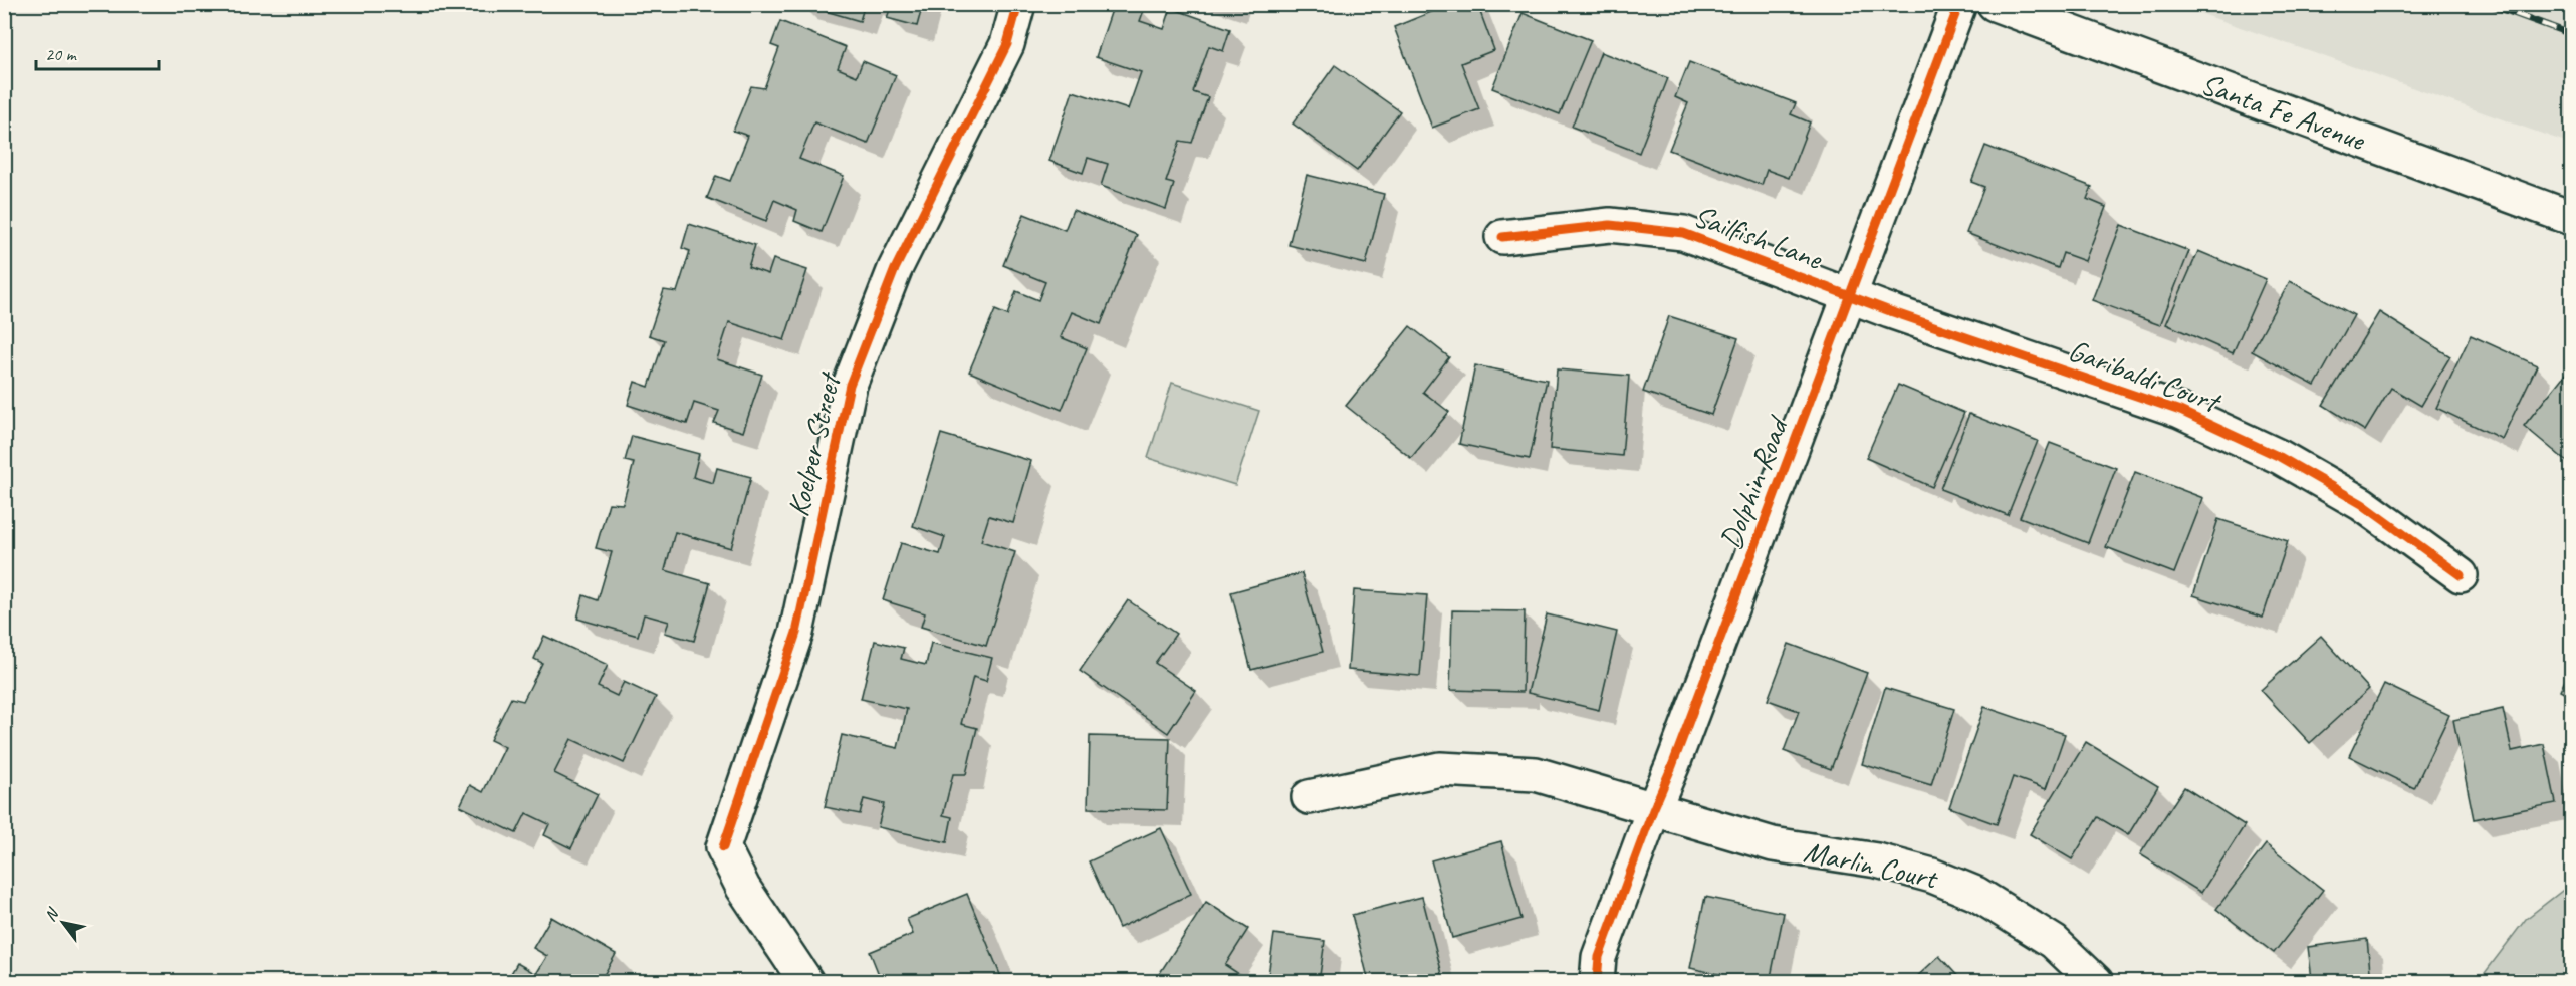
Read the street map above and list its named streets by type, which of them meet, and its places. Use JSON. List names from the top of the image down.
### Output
{
  "streets": {
    "street": [
      "Santa Fe Avenue",
      "Sailfish Lane",
      "Garibaldi Court",
      "Koelper Street",
      "Dolphin Road",
      "Marlin Court"
    ]
  },
  "crossings": [
    ["Sailfish Lane", "Garibaldi Court"],
    ["Sailfish Lane", "Dolphin Road"],
    ["Garibaldi Court", "Dolphin Road"],
    ["Dolphin Road", "Marlin Court"]
  ],
  "scale_bar": "20 m",
  "north": "top left"
}
